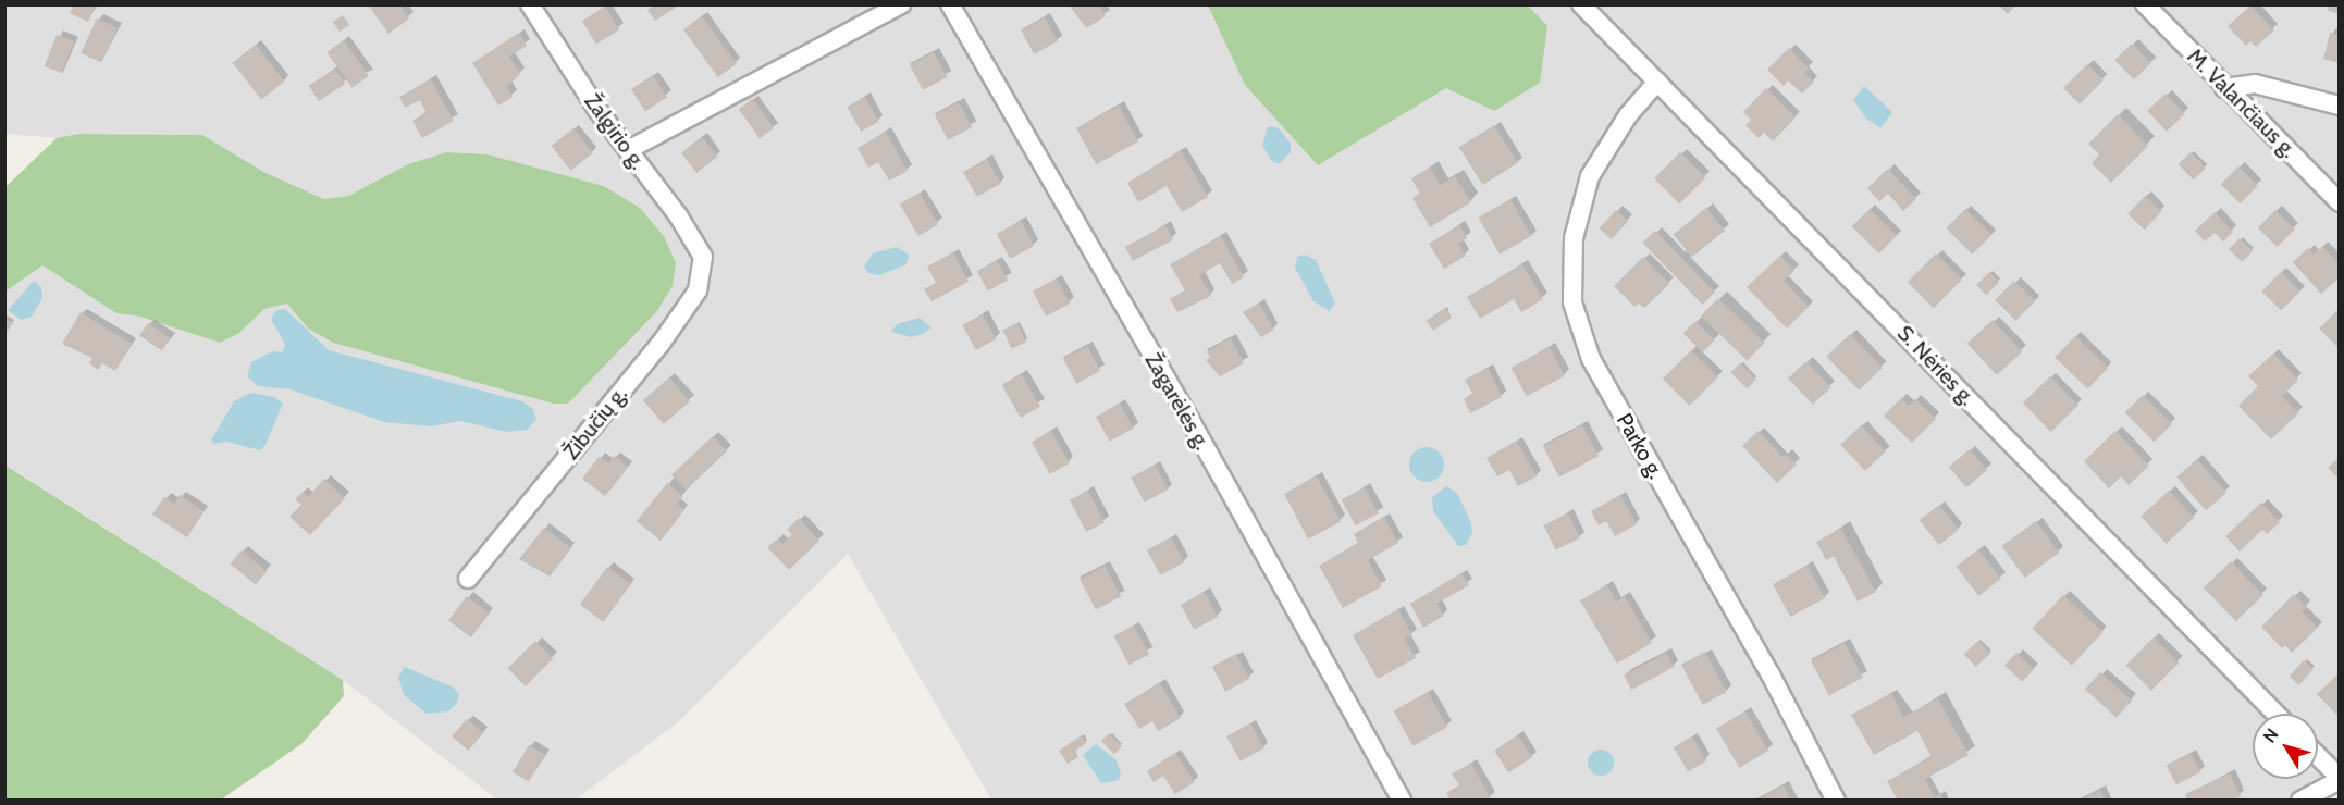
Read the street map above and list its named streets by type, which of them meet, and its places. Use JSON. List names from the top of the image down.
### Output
{
  "streets": {
    "street": [
      "M. Valančiaus g.",
      "Žalgirio g.",
      "S. Nėries g.",
      "Žagarėlės g.",
      "Žibučių g.",
      "Parko g."
    ]
  },
  "crossings": [
    ["Žalgirio g.", "Žibučių g."],
    ["S. Nėries g.", "Parko g."]
  ],
  "north": "top left"
}
